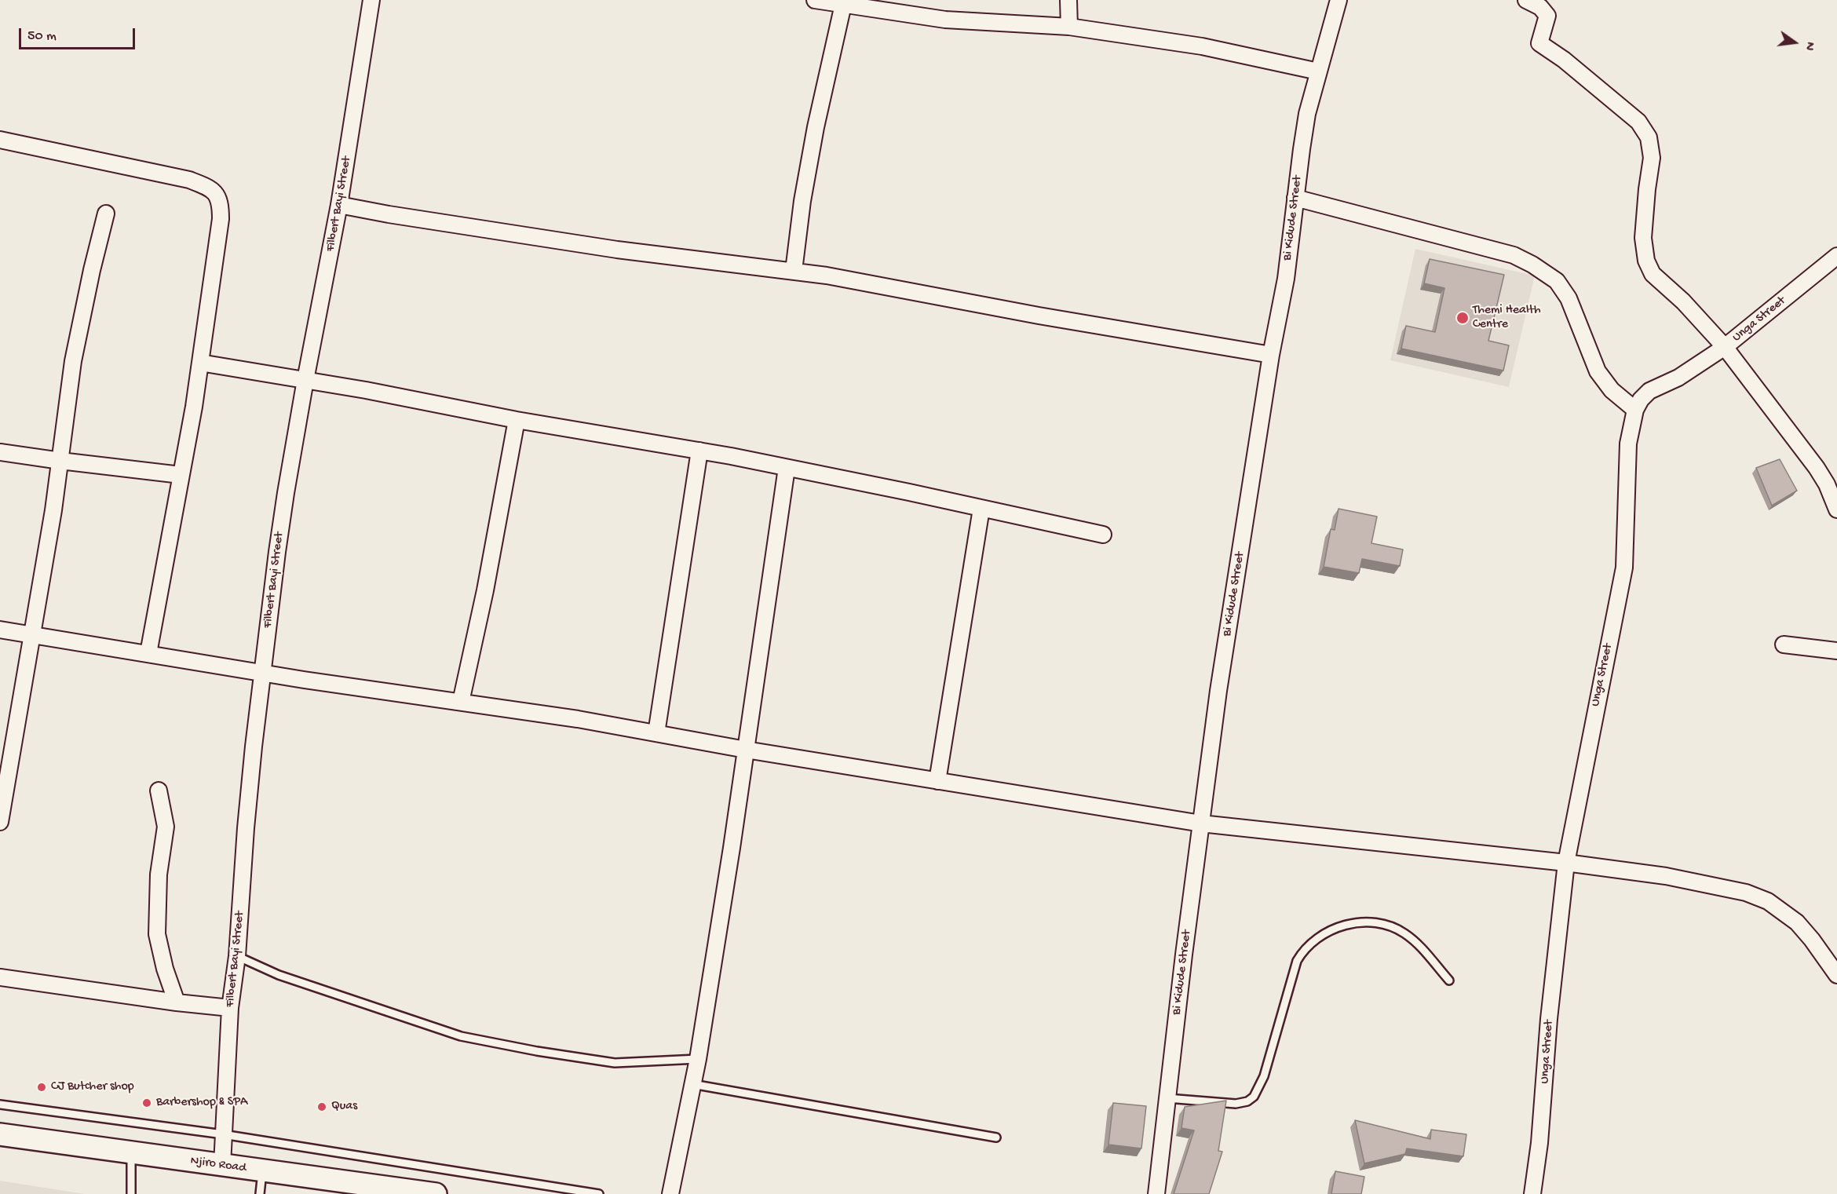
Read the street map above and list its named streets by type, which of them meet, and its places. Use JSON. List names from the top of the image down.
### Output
{
  "streets": {
    "street": [
      "Filbert Bayi Street",
      "Bi Kidude Street",
      "Unga Street",
      "Njiro Road"
    ]
  },
  "crossings": [
    ["Filbert Bayi Street", "Njiro Road"]
  ],
  "places": [
    "Themi Health Centre",
    "CJ Butcher shop",
    "Barbershop & SPA",
    "Quas"
  ],
  "scale_bar": "50 m",
  "north": "right"
}
